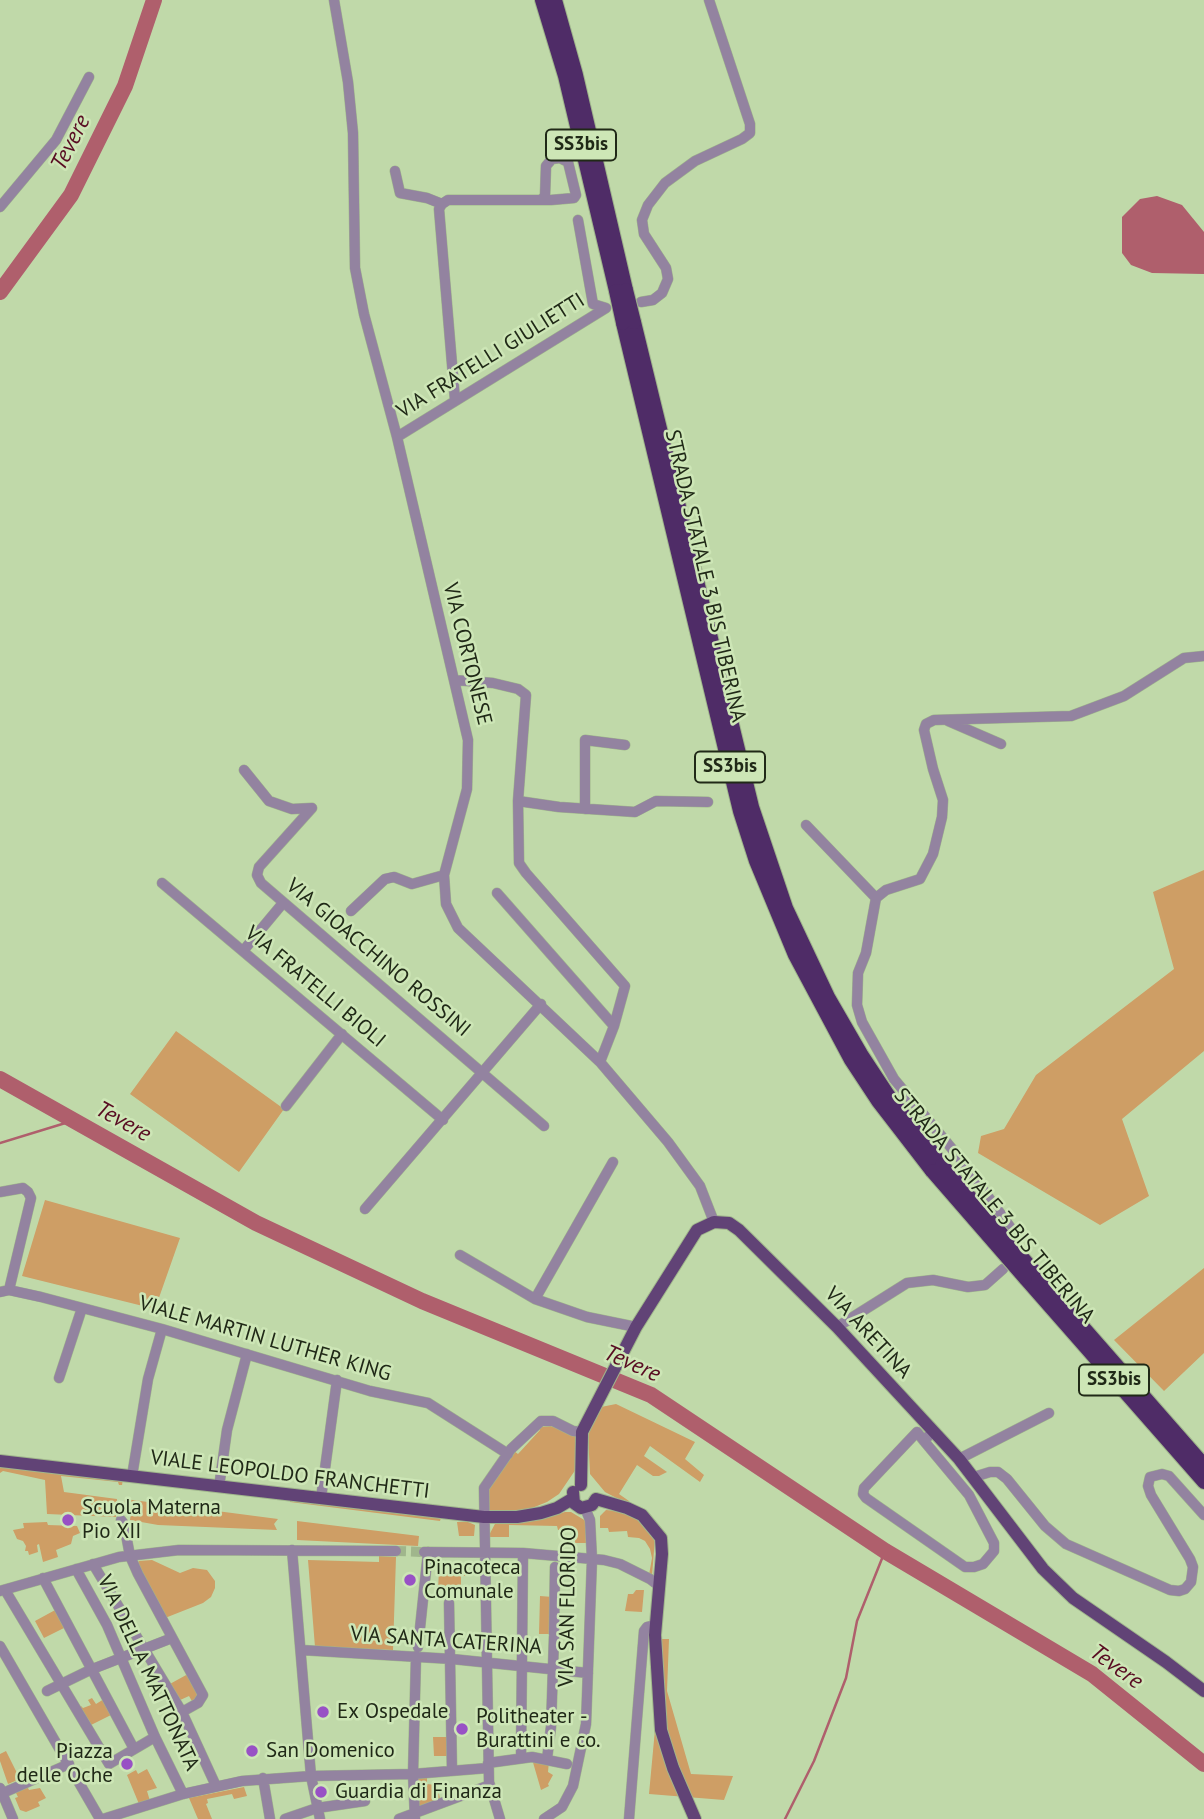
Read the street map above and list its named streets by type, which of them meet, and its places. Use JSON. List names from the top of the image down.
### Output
{
  "streets": {
    "highway": ["SS3bis", "STRADA STATALE 3 BIS TIBERINA"],
    "main road": ["VIA ARETINA", "VIALE LEOPOLDO FRANCHETTI"],
    "street": [
      "VIA FRATELLI GIULIETTI",
      "VIA CORTONESE",
      "VIA GIOACCHINO ROSSINI",
      "VIA FRATELLI BIOLI",
      "VIALE MARTIN LUTHER KING",
      "VIA SAN FLORIDO",
      "VIA SANTA CATERINA",
      "VIA DELLA MATTONATA"
    ]
  },
  "crossings": [
    ["VIA FRATELLI GIULIETTI", "VIA CORTONESE"],
    ["VIA CORTONESE", "VIA ARETINA"],
    ["VIALE LEOPOLDO FRANCHETTI", "VIA SAN FLORIDO"],
    ["VIA SAN FLORIDO", "VIA SANTA CATERINA"]
  ],
  "water": ["Tevere"],
  "places": [
    "Scuola Materna Pio XII",
    "Pinacoteca Comunale",
    "Ex Ospedale",
    "Politheater - Burattini e co.",
    "San Domenico",
    "Piazza delle Oche",
    "Guardia di Finanza"
  ]
}
